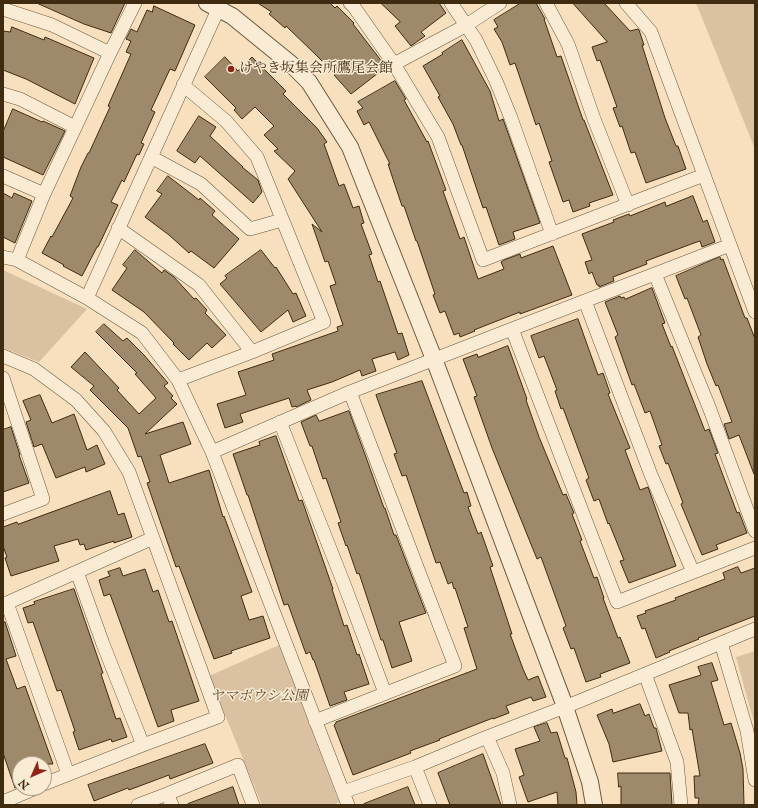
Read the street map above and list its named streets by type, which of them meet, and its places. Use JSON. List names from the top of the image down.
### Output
{
  "parks": ["ヤマボウシ公園"],
  "places": ["けやき坂集会所鷹尾会館"],
  "north": "bottom left"
}
